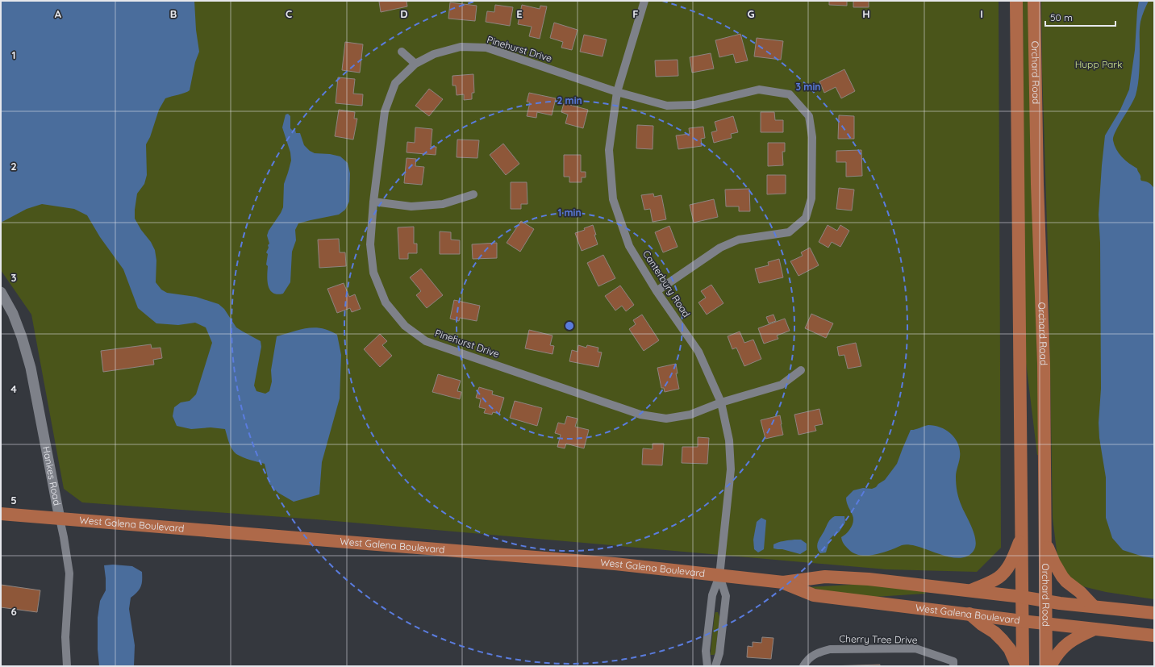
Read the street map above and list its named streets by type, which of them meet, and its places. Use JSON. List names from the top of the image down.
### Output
{
  "streets": {
    "main road": ["Orchard Road", "West Galena Boulevard"],
    "street": [
      "Pinehurst Drive",
      "Canterbury Road",
      "Hankes Road",
      "Cherry Tree Drive"
    ]
  },
  "crossings": [
    ["Pinehurst Drive", "Canterbury Road"],
    ["Orchard Road", "West Galena Boulevard"],
    ["Canterbury Road", "West Galena Boulevard"],
    ["Hankes Road", "West Galena Boulevard"]
  ],
  "parks": ["Hupp Park"],
  "scale_bar": "50 m",
  "grid": {
    "columns": [
      "A",
      "B",
      "C",
      "D",
      "E",
      "F",
      "G",
      "H",
      "I"
    ],
    "rows": [
      "1",
      "2",
      "3",
      "4",
      "5",
      "6"
    ]
  },
  "rings": ["3 min", "2 min", "1 min"]
}
